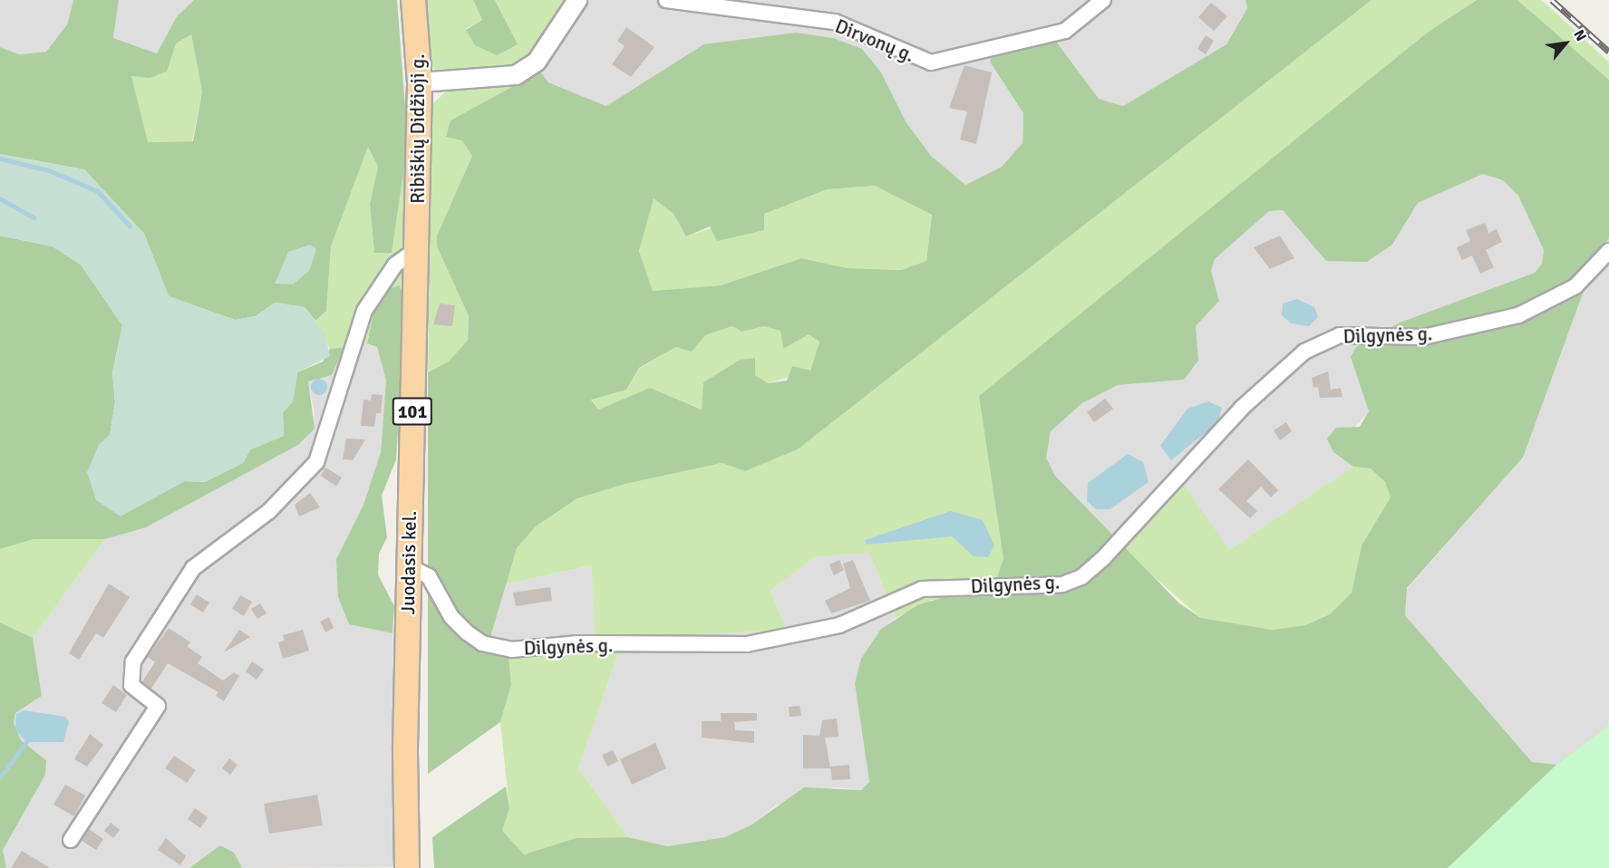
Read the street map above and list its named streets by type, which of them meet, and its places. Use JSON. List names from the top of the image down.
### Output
{
  "streets": {
    "main road": ["Ribiškių Didžioji g.", "101", "Juodasis kel."],
    "street": ["Dirvonų g.", "Dilgynės g."]
  },
  "crossings": [
    ["Ribiškių Didžioji g.", "Juodasis kel."],
    ["Dilgynės g.", "Juodasis kel."]
  ],
  "north": "top right"
}
